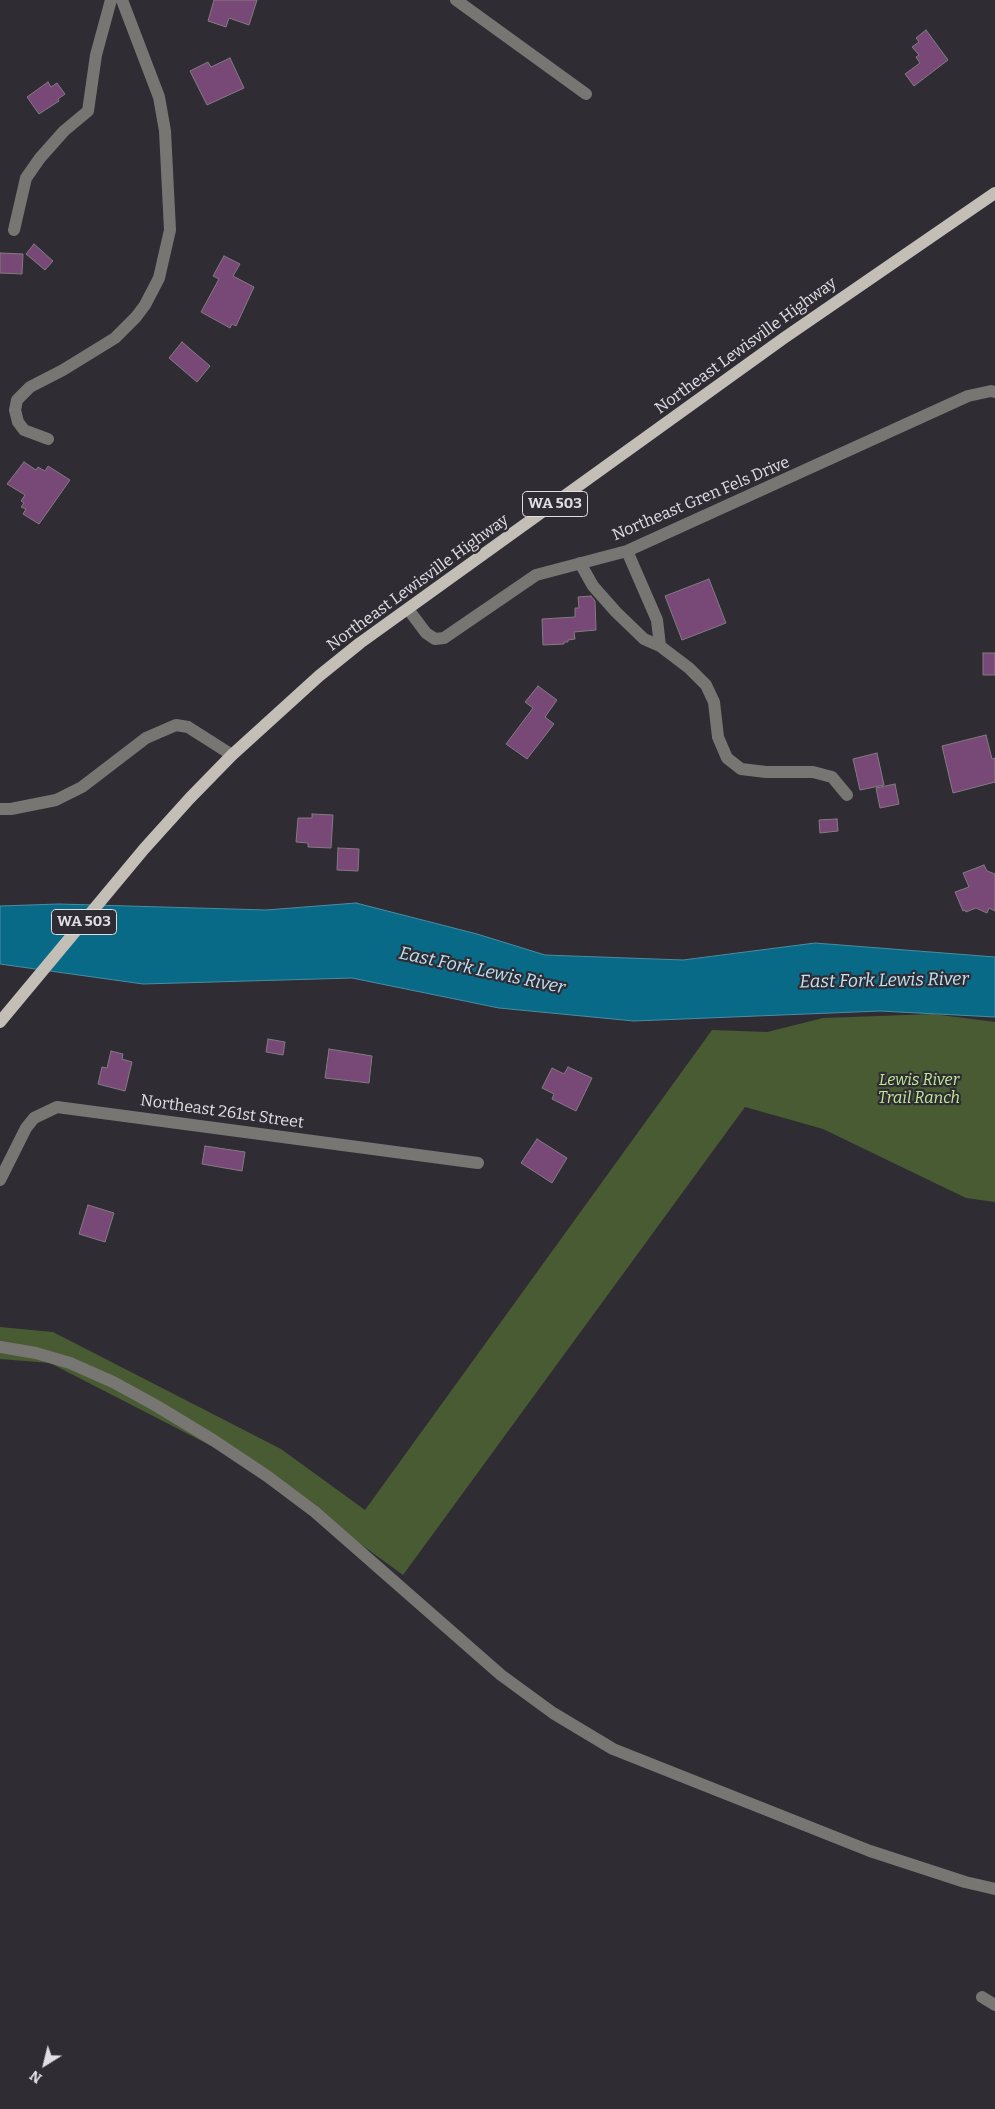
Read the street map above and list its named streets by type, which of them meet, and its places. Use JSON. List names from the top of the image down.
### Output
{
  "streets": {
    "main road": ["Northeast Lewisville Highway", "WA 503"],
    "street": ["Northeast Gren Fels Drive", "Northeast 261st Street"]
  },
  "crossings": [
    ["Northeast Lewisville Highway", "Northeast Gren Fels Drive"]
  ],
  "water": ["East Fork Lewis River"],
  "parks": ["Lewis River Trail Ranch"],
  "north": "bottom left"
}
